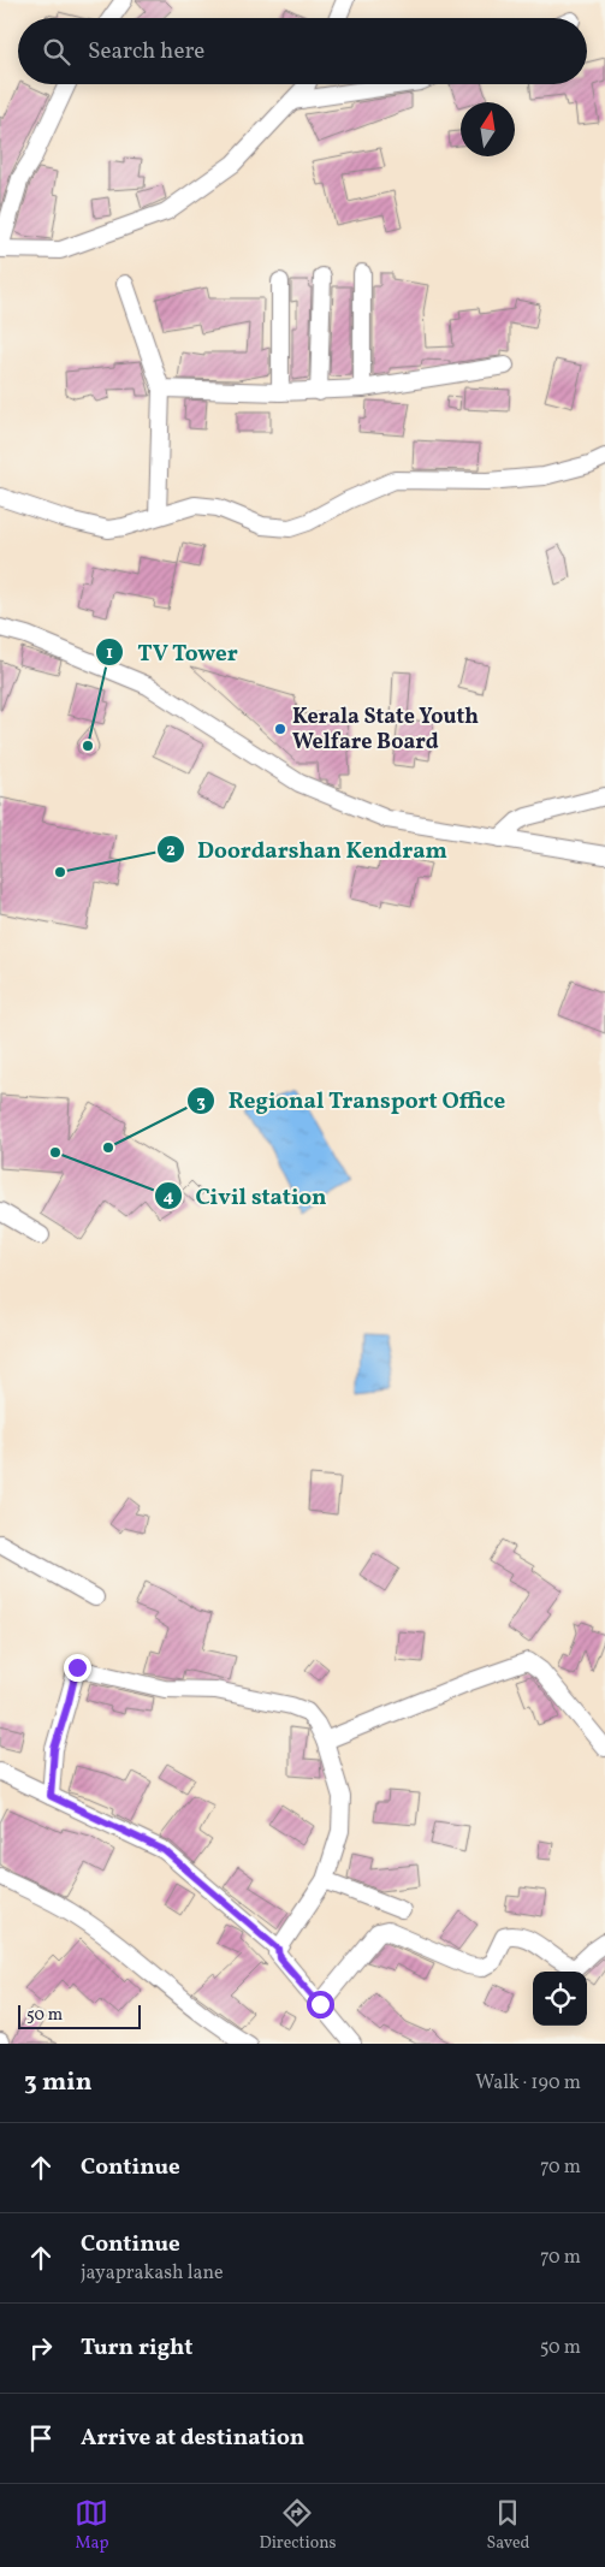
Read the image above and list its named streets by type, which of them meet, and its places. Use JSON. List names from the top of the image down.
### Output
{
  "places": [
    "Kerala State Youth Welfare Board",
    "TV Tower",
    "Doordarshan Kendram",
    "Regional Transport Office",
    "Civil station"
  ],
  "scale_bar": "50 m",
  "north": "top",
  "page": {
    "search": "Search here",
    "scale": "50 m",
    "heading": ["3 min", "Walk · 190 m"],
    "list": [
      ["Continue", "70 m"],
      ["Continue", "jayaprakash lane", "70 m"],
      ["Turn right", "50 m"],
      "Arrive at destination"
    ],
    "nav": ["Map", "Directions", "Saved"]
  }
}
